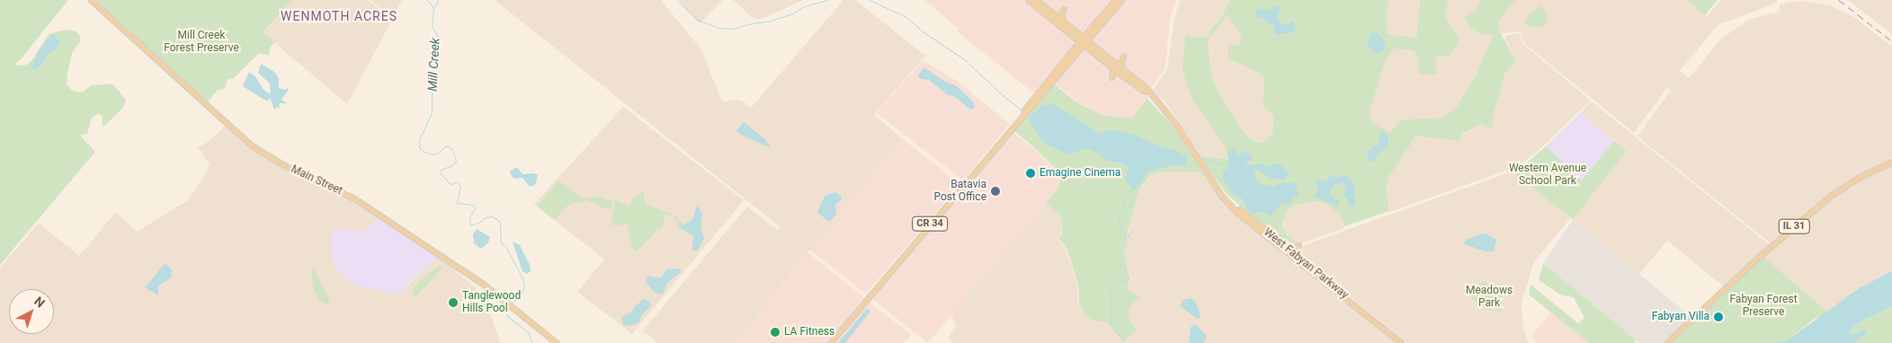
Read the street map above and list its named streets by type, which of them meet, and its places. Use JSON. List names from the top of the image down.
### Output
{
  "streets": {
    "main road": [
      "Main Street",
      "CR 34",
      "IL 31",
      "West Fabyan Parkway"
    ]
  },
  "crossings": [
    ["CR 34", "West Fabyan Parkway"]
  ],
  "districts": ["WENMOTH ACRES"],
  "water": ["Mill Creek"],
  "parks": [
    "Mill Creek Forest Preserve",
    "Western Avenue School Park",
    "Meadows Park",
    "Fabyan Forest Preserve"
  ],
  "places": [
    "Emagine Cinema",
    "Batavia Post Office",
    "Tanglewood Hills Pool",
    "Fabyan Villa",
    "LA Fitness"
  ],
  "north": "top right"
}
